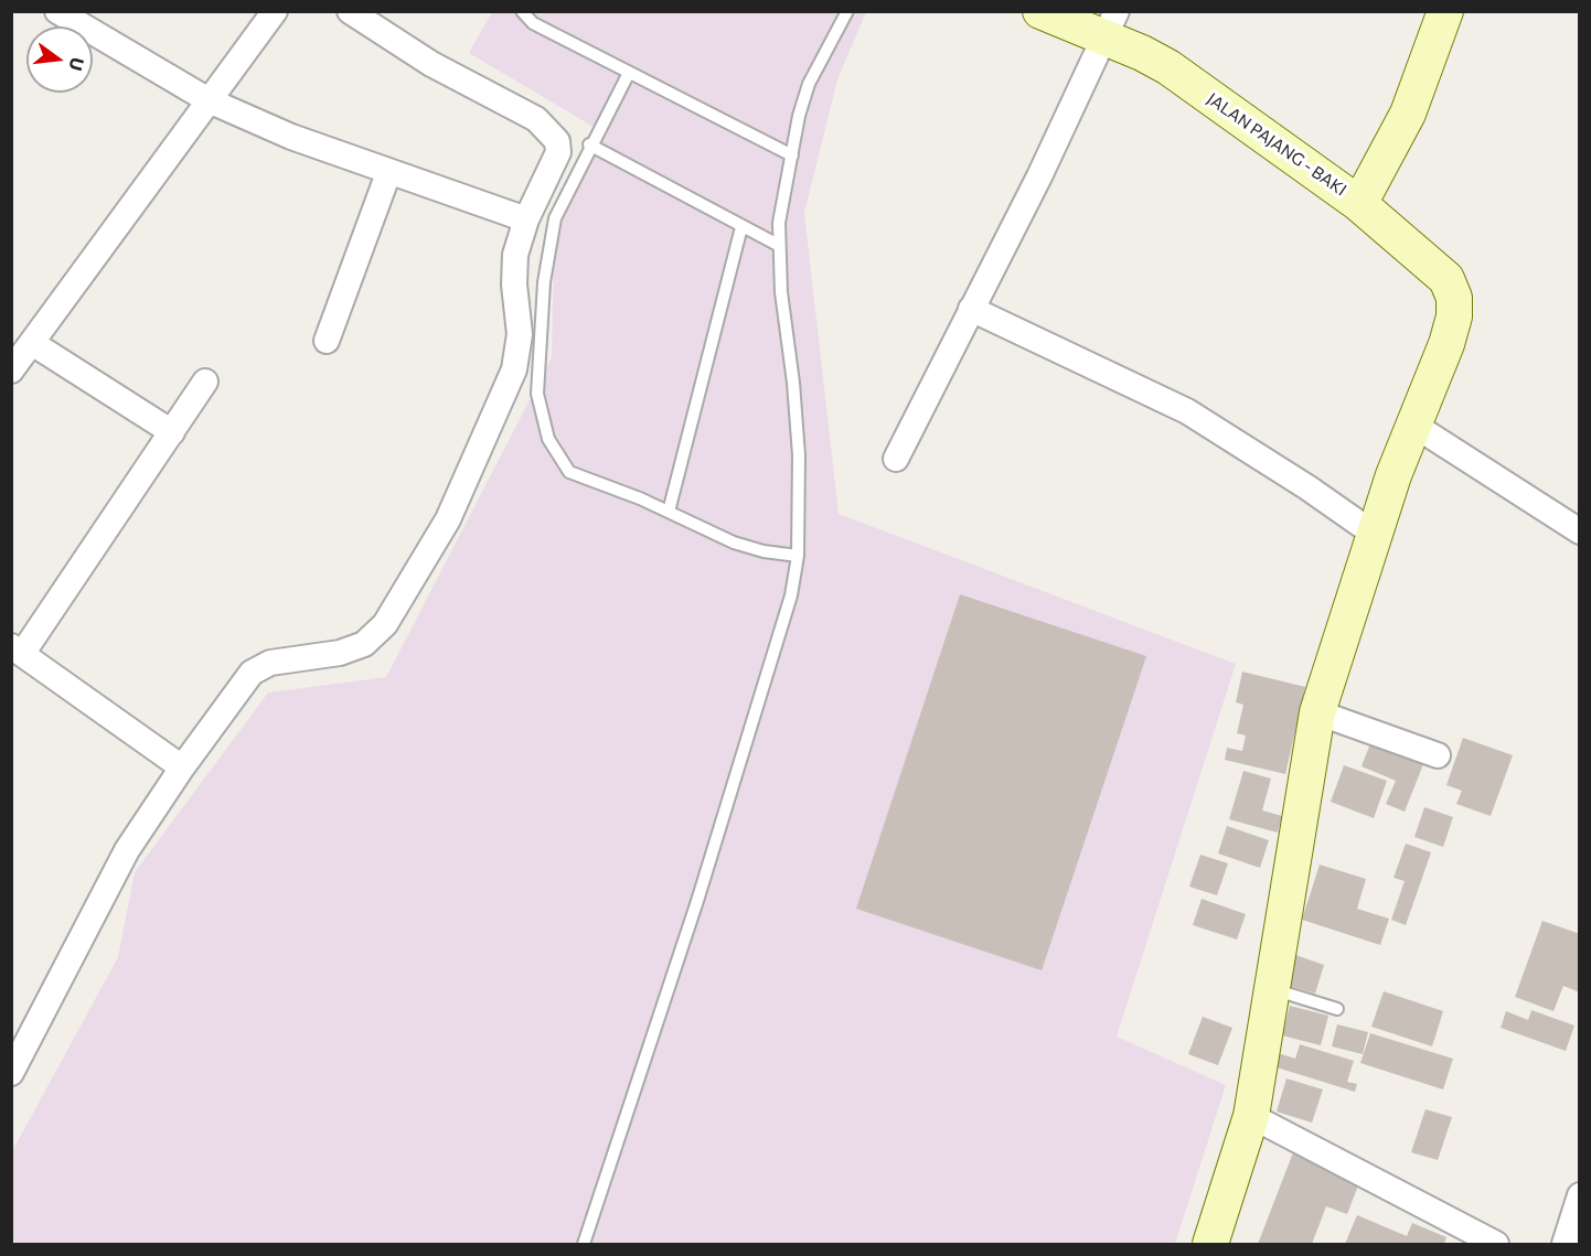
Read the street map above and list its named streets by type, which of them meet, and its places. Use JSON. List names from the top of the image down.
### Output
{
  "streets": {
    "street": ["JALAN PAJANG - BAKI"]
  },
  "north": "right"
}
